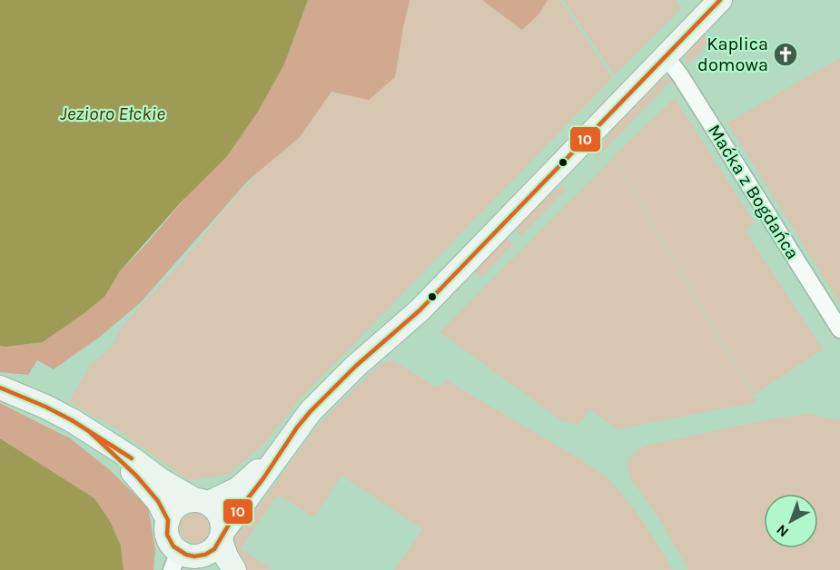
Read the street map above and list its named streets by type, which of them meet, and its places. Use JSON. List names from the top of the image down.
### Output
{
  "streets": {
    "street": ["Maćka z Bogdańca"]
  },
  "water": ["Jezioro Ełckie"],
  "places": {
    "church": ["Kaplica domowa"]
  },
  "lines": ["transit line 10"],
  "north": "bottom left"
}
